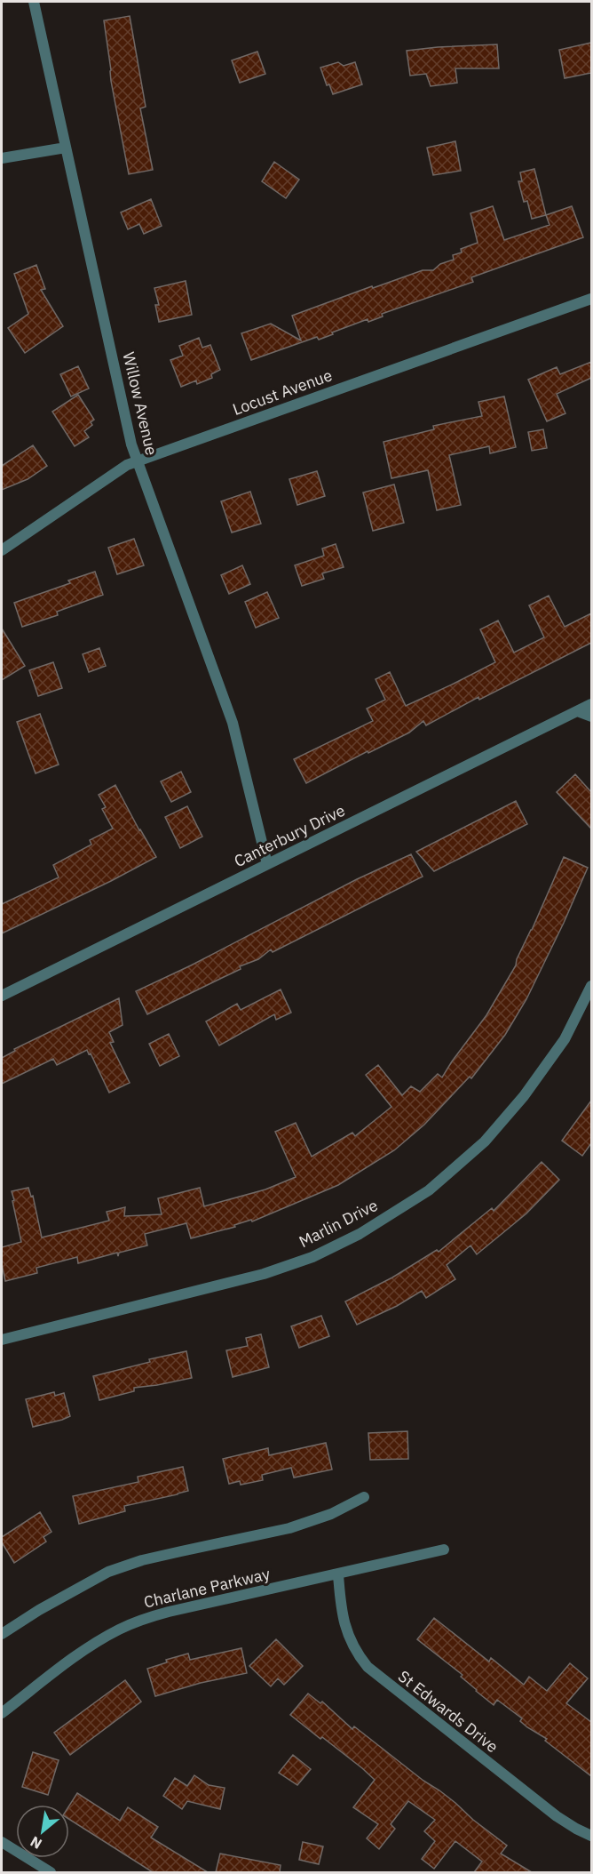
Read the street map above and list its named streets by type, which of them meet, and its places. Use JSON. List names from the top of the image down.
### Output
{
  "streets": {
    "street": [
      "Locust Avenue",
      "Willow Avenue",
      "Canterbury Drive",
      "Marlin Drive",
      "Charlane Parkway",
      "St Edwards Drive"
    ]
  },
  "crossings": [
    ["Locust Avenue", "Willow Avenue"],
    ["Willow Avenue", "Canterbury Drive"],
    ["Charlane Parkway", "St Edwards Drive"]
  ],
  "north": "bottom left"
}
